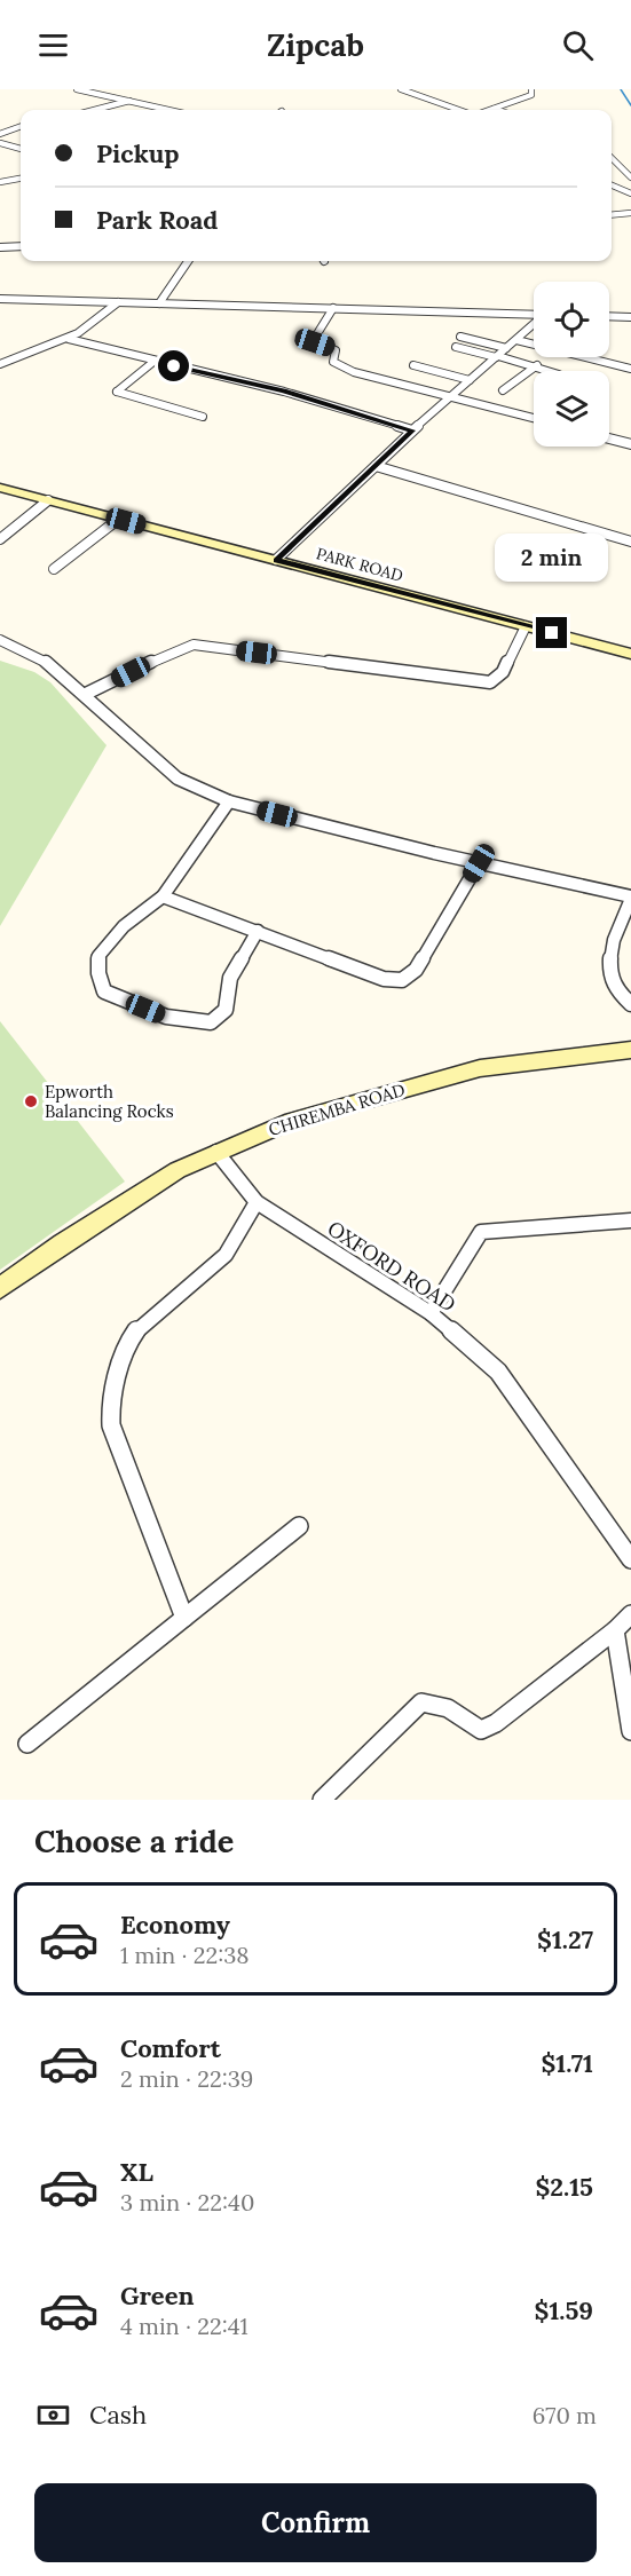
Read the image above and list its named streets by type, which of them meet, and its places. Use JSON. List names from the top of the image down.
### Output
{
  "streets": {
    "street": ["PARK ROAD", "CHIREMBA ROAD", "OXFORD ROAD"]
  },
  "crossings": [
    ["CHIREMBA ROAD", "OXFORD ROAD"]
  ],
  "places": ["Epworth Balancing Rocks"],
  "page": {
    "header": "Zipcab",
    "banner": ["Pickup", "Park Road"],
    "bubble": "2 min",
    "heading": "Choose a ride",
    "list": [
      {
        "name": "Economy",
        "note": "1 min · 22:38",
        "value": "$1.27"
      },
      {
        "name": "Comfort",
        "note": "2 min · 22:39",
        "value": "$1.71"
      },
      {
        "name": "XL",
        "note": "3 min · 22:40",
        "value": "$2.15"
      },
      {
        "name": "Green",
        "note": "4 min · 22:41",
        "value": "$1.59"
      }
    ],
    "pay": ["Cash", "670 m"],
    "buttons": "Confirm"
  }
}
